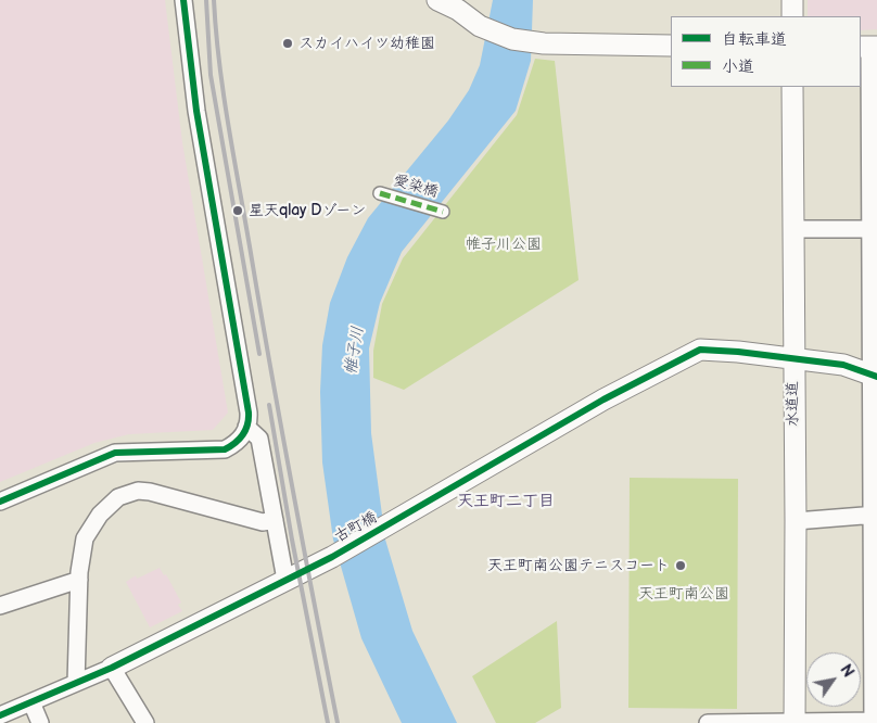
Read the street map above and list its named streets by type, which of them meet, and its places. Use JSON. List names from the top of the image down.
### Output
{
  "streets": {
    "street": ["愛染橋", "水道道", "古町橋"]
  },
  "crossings": [
    ["水道道", "古町橋"]
  ],
  "districts": ["天王町二丁目"],
  "water": ["帷子川"],
  "parks": ["帷子川公園", "天王町南公園"],
  "places": ["スカイハイツ幼稚園", "星天qlay Dゾーン", "天王町南公園テニスコート"],
  "legend": ["自転車道", "小道"],
  "north": "top right"
}
